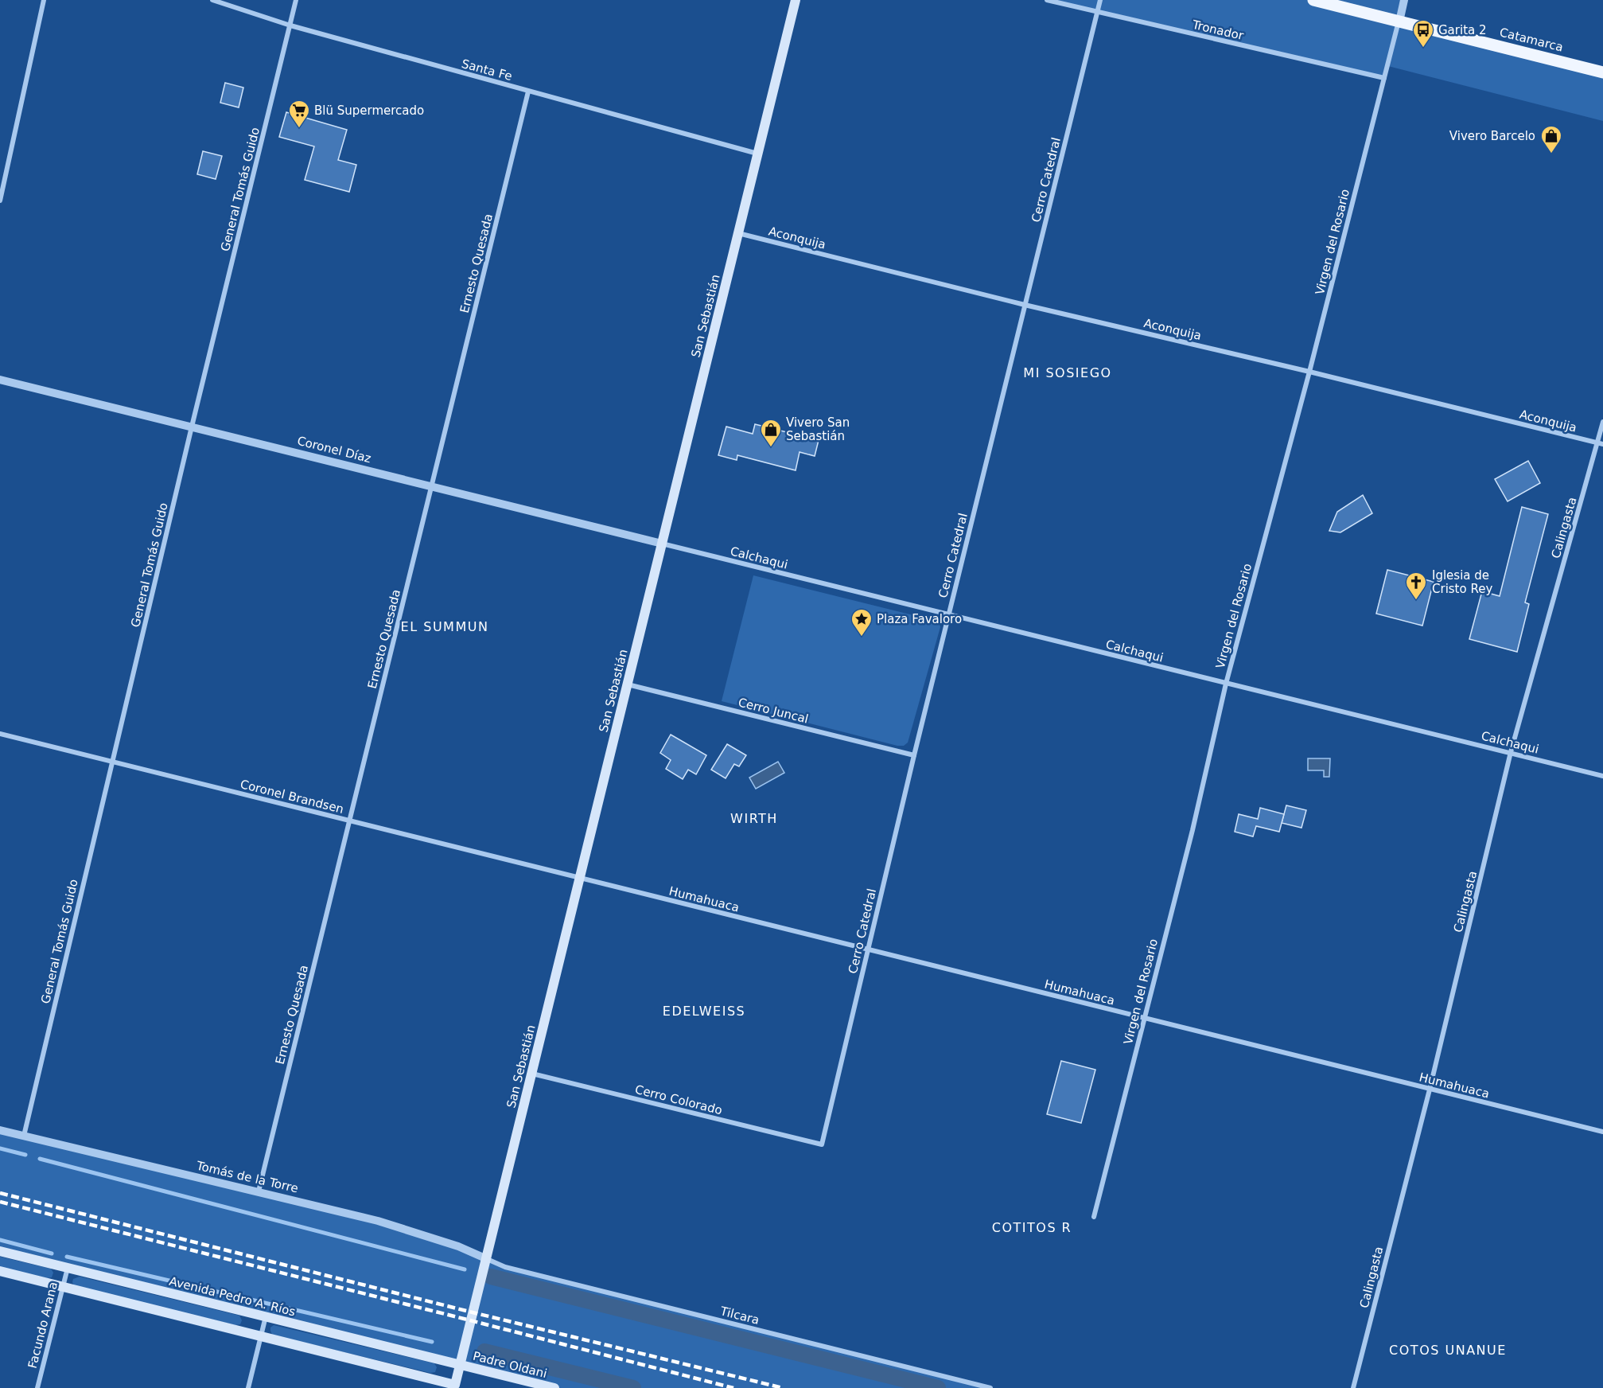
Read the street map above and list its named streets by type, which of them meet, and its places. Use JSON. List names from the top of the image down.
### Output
{
  "streets": {
    "main road": [
      "Catamarca",
      "San Sebastián",
      "Avenida Pedro A. Ríos",
      "Padre Oldani"
    ],
    "street": [
      "Tronador",
      "Santa Fe",
      "Cerro Catedral",
      "General Tomás Guido",
      "Aconquija",
      "Virgen del Rosario",
      "Ernesto Quesada",
      "Coronel Díaz",
      "Calingasta",
      "Calchaqui",
      "Cerro Juncal",
      "Coronel Brandsen",
      "Humahuaca",
      "Cerro Colorado",
      "Tomás de la Torre",
      "Tilcara",
      "Facundo Arana"
    ]
  },
  "crossings": [
    ["Tronador", "Cerro Catedral"],
    ["Tronador", "Virgen del Rosario"],
    ["Catamarca", "Virgen del Rosario"],
    ["Santa Fe", "General Tomás Guido"],
    ["Santa Fe", "Ernesto Quesada"],
    ["Santa Fe", "San Sebastián"],
    ["Cerro Catedral", "Aconquija"],
    ["Cerro Catedral", "Calchaqui"],
    ["Cerro Catedral", "Cerro Juncal"],
    ["Cerro Catedral", "Humahuaca"],
    ["Cerro Catedral", "Cerro Colorado"],
    ["General Tomás Guido", "Coronel Díaz"],
    ["General Tomás Guido", "Coronel Brandsen"],
    ["General Tomás Guido", "Tomás de la Torre"],
    ["Aconquija", "Virgen del Rosario"],
    ["Aconquija", "San Sebastián"],
    ["Aconquija", "Calingasta"],
    ["Virgen del Rosario", "Calchaqui"],
    ["Virgen del Rosario", "Humahuaca"],
    ["Ernesto Quesada", "Coronel Díaz"],
    ["Ernesto Quesada", "Coronel Brandsen"],
    ["Ernesto Quesada", "Tomás de la Torre"],
    ["San Sebastián", "Coronel Díaz"],
    ["San Sebastián", "Calchaqui"],
    ["San Sebastián", "Cerro Juncal"],
    ["San Sebastián", "Coronel Brandsen"],
    ["San Sebastián", "Humahuaca"],
    ["San Sebastián", "Cerro Colorado"],
    ["San Sebastián", "Tomás de la Torre"],
    ["San Sebastián", "Avenida Pedro A. Ríos"],
    ["San Sebastián", "Tilcara"],
    ["San Sebastián", "Padre Oldani"],
    ["Coronel Díaz", "Calchaqui"],
    ["Calingasta", "Calchaqui"],
    ["Calingasta", "Humahuaca"],
    ["Coronel Brandsen", "Humahuaca"],
    ["Tomás de la Torre", "Tilcara"],
    ["Avenida Pedro A. Ríos", "Facundo Arana"],
    ["Avenida Pedro A. Ríos", "Padre Oldani"]
  ],
  "districts": [
    "MI SOSIEGO",
    "EL SUMMUN",
    "WIRTH",
    "EDELWEISS",
    "COTITOS R",
    "COTOS UNANUE"
  ],
  "places": {
    "bus stop": ["Garita 2"],
    "supermarket": ["Blü Supermercado"],
    "shop": ["Vivero Barcelo", "Vivero San Sebastián"],
    "church": ["Iglesia de Cristo Rey"],
    "place": ["Plaza Favaloro"]
  }
}
